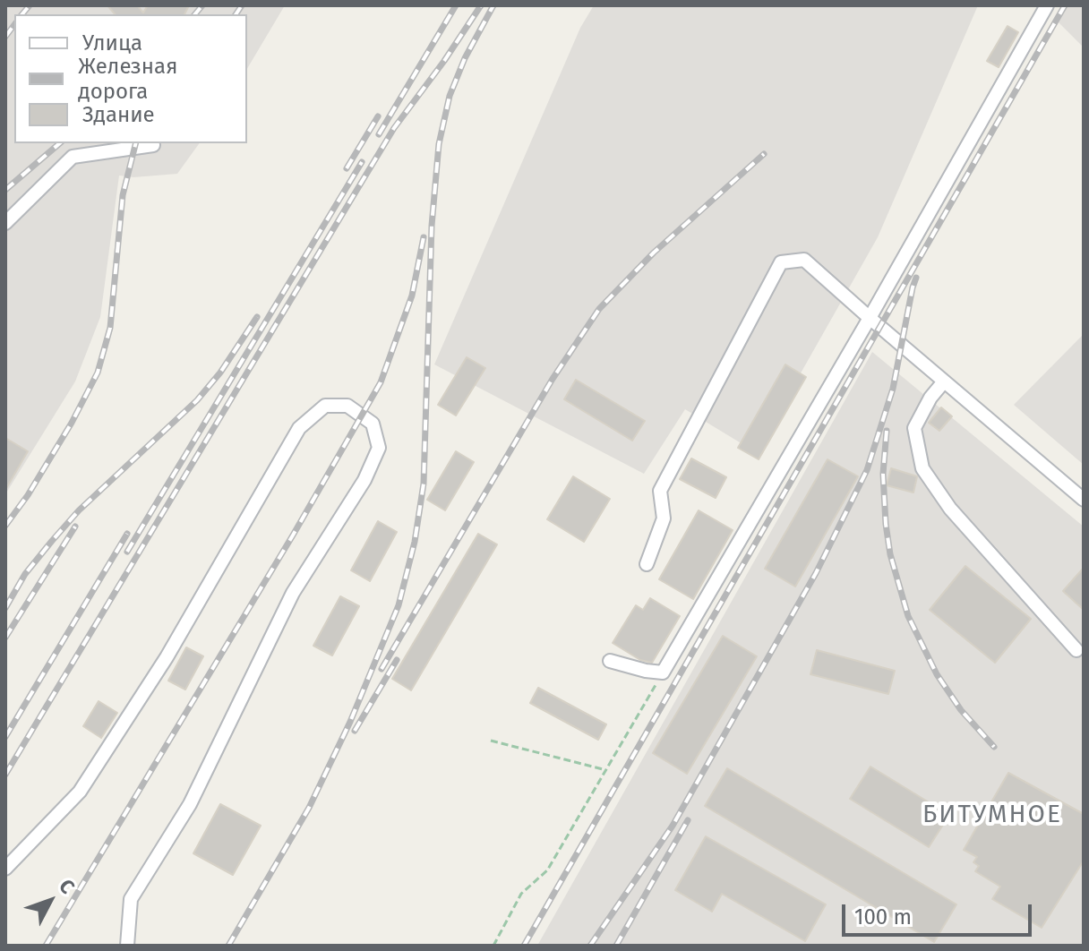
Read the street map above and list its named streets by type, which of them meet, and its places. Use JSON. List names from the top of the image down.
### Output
{
  "districts": ["БИТУМНОЕ"],
  "legend": ["Улица", "Железная дорога", "Здание"],
  "scale_bar": "100 m",
  "north": "top right"
}
